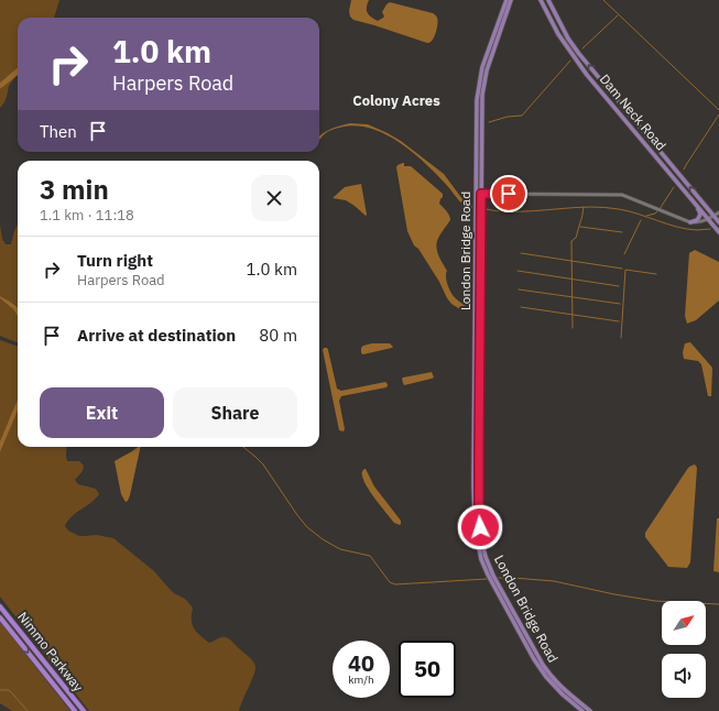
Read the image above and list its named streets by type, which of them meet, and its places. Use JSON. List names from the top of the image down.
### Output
{
  "streets": {
    "highway": ["Nimmo Parkway"],
    "main road": ["Dam Neck Road", "London Bridge Road"]
  },
  "districts": ["Colony Acres"],
  "north": "top right",
  "page": {
    "turn": ["1.0 km", "Harpers Road"],
    "then": "Then",
    "heading": ["3 min", "1.1 km · 11:18"],
    "list": [
      {
        "name": "Turn right",
        "note": "Harpers Road",
        "value": "1.0 km"
      },
      {
        "name": "Arrive at destination",
        "value": "80 m"
      }
    ],
    "buttons": ["Exit", "Share"],
    "speed": "40 km/h",
    "limit": "50"
  }
}
